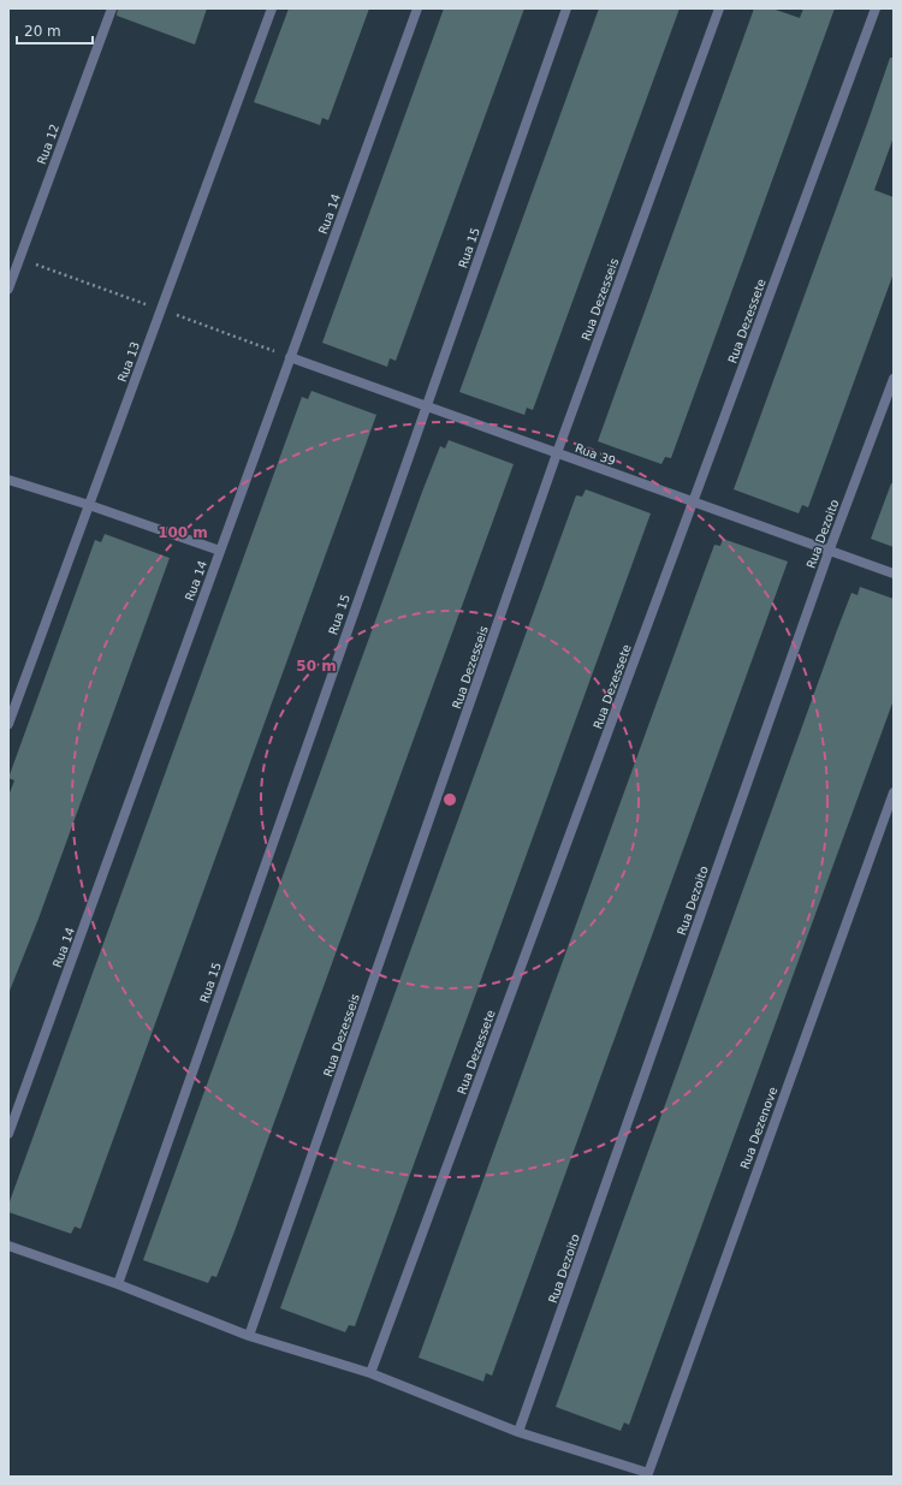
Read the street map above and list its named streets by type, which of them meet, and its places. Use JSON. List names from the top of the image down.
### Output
{
  "streets": {
    "street": [
      "Rua 12",
      "Rua 14",
      "Rua 15",
      "Rua Dezesseis",
      "Rua Dezessete",
      "Rua 13",
      "Rua 39",
      "Rua Dezoito",
      "Rua Dezenove"
    ]
  },
  "crossings": [
    ["Rua 14", "Rua 39"],
    ["Rua 15", "Rua 39"],
    ["Rua Dezesseis", "Rua 39"],
    ["Rua Dezessete", "Rua 39"],
    ["Rua 39", "Rua Dezoito"]
  ],
  "scale_bar": "20 m",
  "rings": ["100 m", "50 m"]
}
